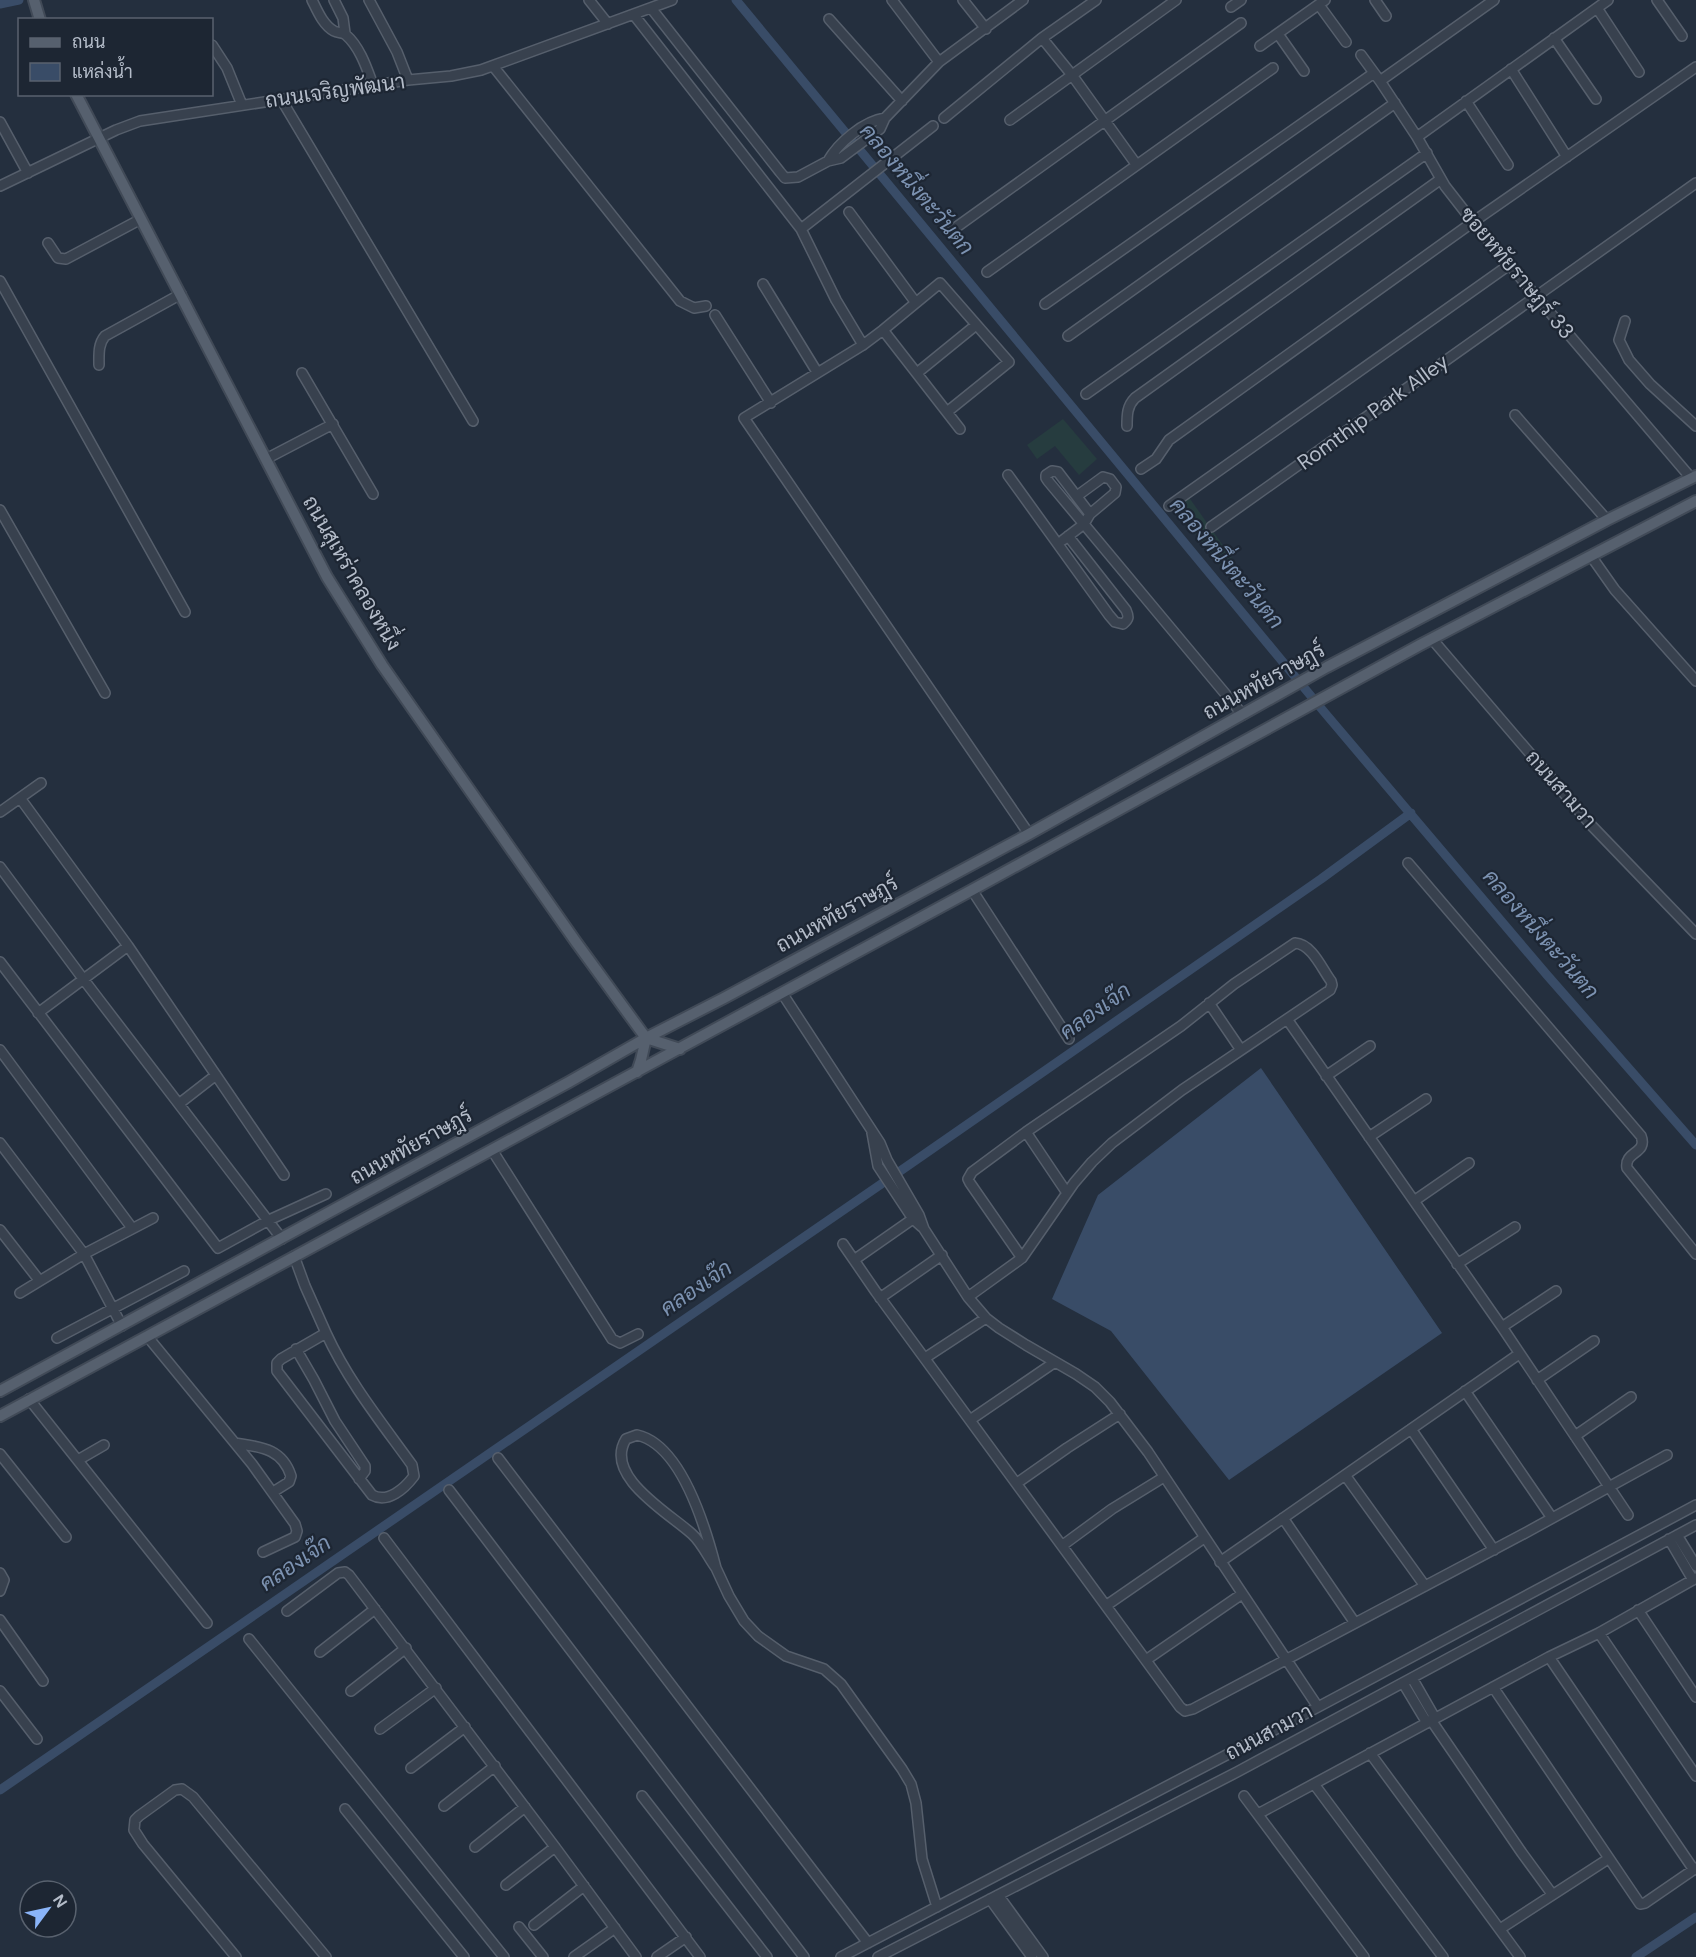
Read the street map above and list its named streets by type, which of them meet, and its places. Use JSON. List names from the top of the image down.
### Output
{
  "streets": {
    "main road": ["ถนนสุเหร่าคลองหนึ่ง", "ถนนหทัยราษฎร์"],
    "street": [
      "ถนนเจริญพัฒนา",
      "ซอยหทัยราษฎร์ 33",
      "Romthip Park Alley",
      "ถนนสามวา"
    ]
  },
  "crossings": [
    ["ถนนเจริญพัฒนา", "ถนนสุเหร่าคลองหนึ่ง"],
    ["ซอยหทัยราษฎร์ 33", "Romthip Park Alley"],
    ["ซอยหทัยราษฎร์ 33", "ถนนหทัยราษฎร์"],
    ["ถนนสุเหร่าคลองหนึ่ง", "ถนนหทัยราษฎร์"],
    ["ถนนหทัยราษฎร์", "ถนนสามวา"]
  ],
  "water": ["คลองหนึ่งตะวันตก", "คลองเจ๊ก"],
  "legend": ["ถนน", "แหล่งน้ำ"],
  "north": "top right"
}
